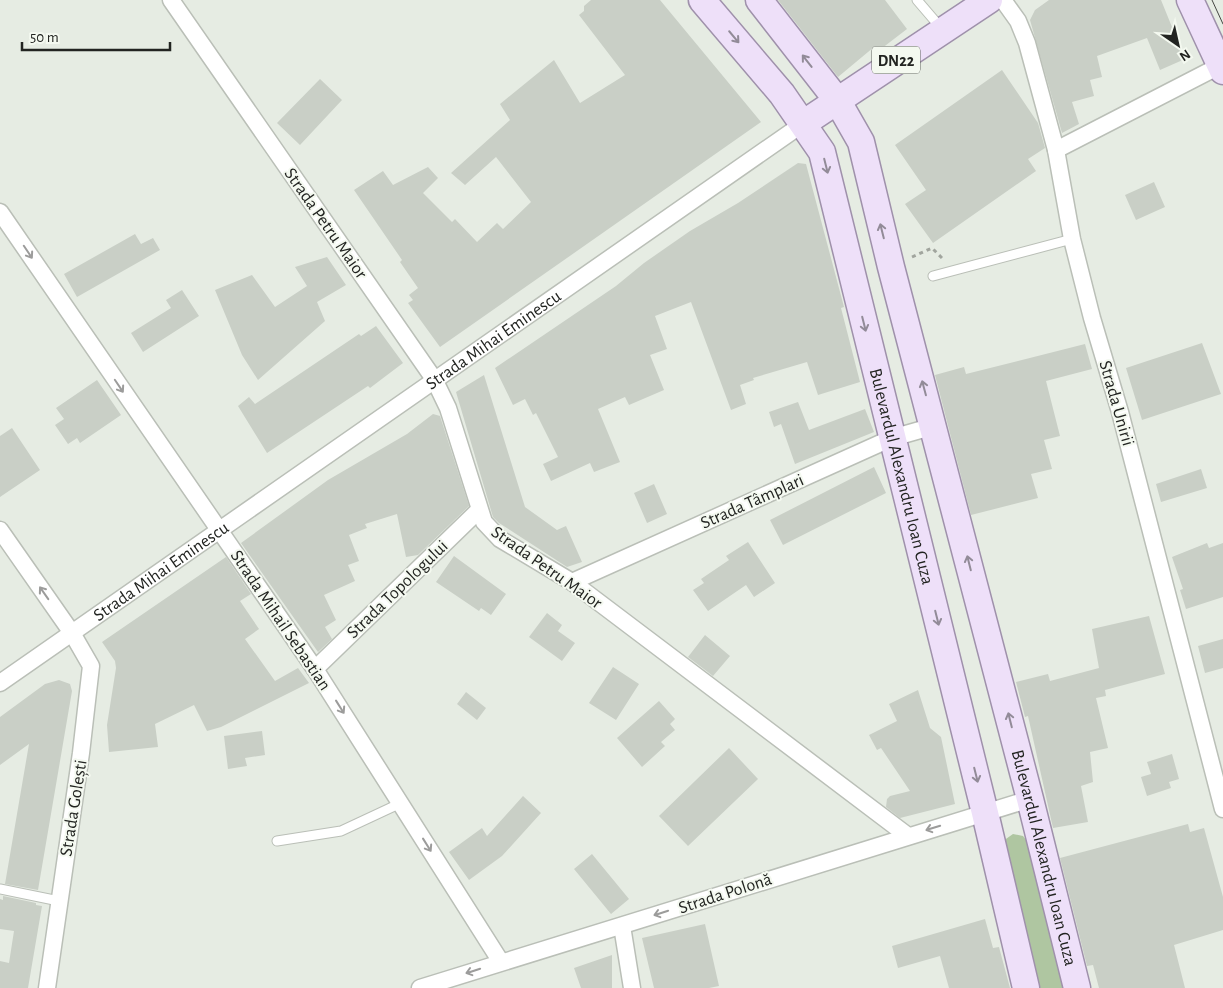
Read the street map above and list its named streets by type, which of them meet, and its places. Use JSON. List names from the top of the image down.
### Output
{
  "streets": {
    "main road": ["DN22", "Strada Mihai Eminescu", "Bulevardul Alexandru Ioan Cuza"],
    "street": [
      "Strada Petru Maior",
      "Strada Unirii",
      "Strada Tâmplari",
      "Strada Topologului",
      "Strada Mihail Sebastian",
      "Strada Golești",
      "Strada Polonă"
    ]
  },
  "crossings": [
    ["Strada Petru Maior", "Strada Mihai Eminescu"],
    ["Strada Petru Maior", "Strada Tâmplari"],
    ["Strada Petru Maior", "Strada Topologului"],
    ["Strada Petru Maior", "Strada Polonă"],
    ["Strada Mihai Eminescu", "Bulevardul Alexandru Ioan Cuza"],
    ["Strada Mihai Eminescu", "Strada Mihail Sebastian"],
    ["Strada Mihai Eminescu", "Strada Golești"],
    ["Bulevardul Alexandru Ioan Cuza", "Strada Tâmplari"],
    ["Bulevardul Alexandru Ioan Cuza", "Strada Polonă"],
    ["Strada Topologului", "Strada Mihail Sebastian"],
    ["Strada Mihail Sebastian", "Strada Polonă"]
  ],
  "one_way": ["Strada Mihail Sebastian", "Strada Polonă"],
  "scale_bar": "50 m",
  "north": "bottom right"
}
